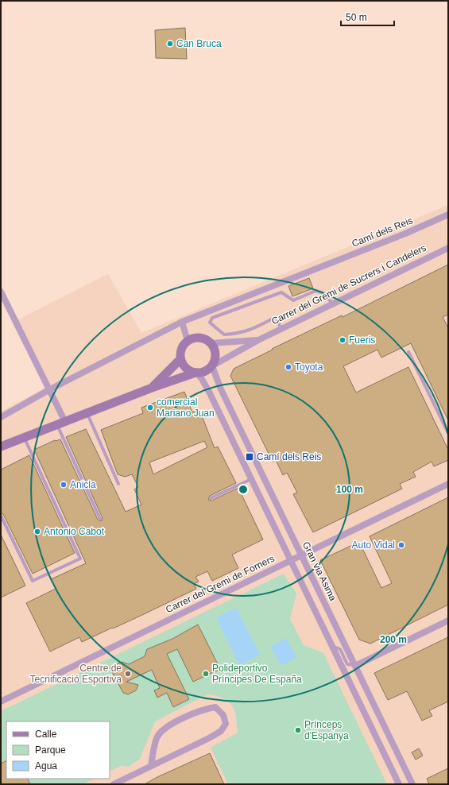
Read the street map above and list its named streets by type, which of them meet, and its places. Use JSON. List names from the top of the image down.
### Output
{
  "streets": {
    "street": [
      "Camí dels Reis",
      "Carrer del Gremi de Sucrers i Candelers",
      "Gran via Asima",
      "Carrer del Gremi de Forners"
    ]
  },
  "crossings": [
    ["Carrer del Gremi de Sucrers i Candelers", "Gran via Asima"],
    ["Gran via Asima", "Carrer del Gremi de Forners"]
  ],
  "places": {
    "other": [
      "Can Bruca",
      "Fueris",
      "Toyota",
      "comercial Mariano Juan",
      "Anicla",
      "Antonio Cabot",
      "Auto Vidal",
      "Centre de Tecnificació Esportiva",
      "Polideportivo Príncipes De España",
      "Prínceps d'Espanya"
    ],
    "transit": ["Camí dels Reis"]
  },
  "legend": ["Calle", "Parque", "Agua"],
  "scale_bar": "50 m",
  "rings": ["100 m", "200 m"]
}
